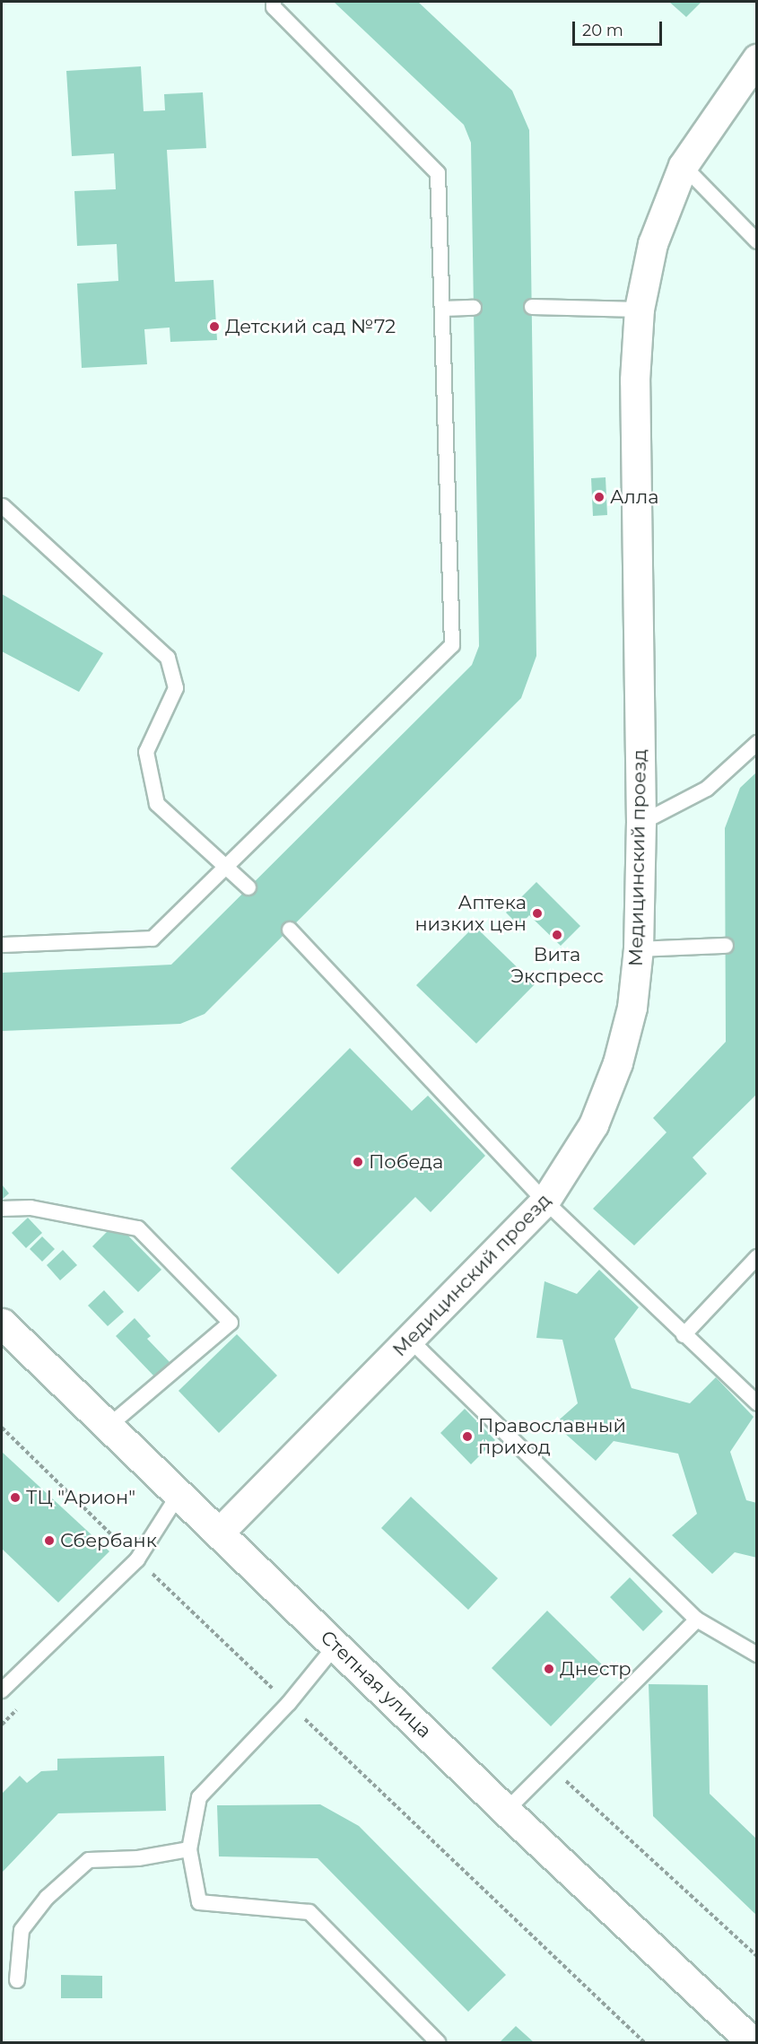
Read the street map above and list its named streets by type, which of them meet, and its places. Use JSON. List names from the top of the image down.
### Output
{
  "streets": {
    "street": ["Медицинский проезд", "Степная улица"]
  },
  "crossings": [
    ["Медицинский проезд", "Степная улица"]
  ],
  "places": [
    "Детский сад №72",
    "Алла",
    "Аптека низких цен",
    "Вита Экспресс",
    "Победа",
    "Православный приход",
    "ТЦ \"Арион\"",
    "Сбербанк",
    "Днестр"
  ],
  "scale_bar": "20 m"
}
